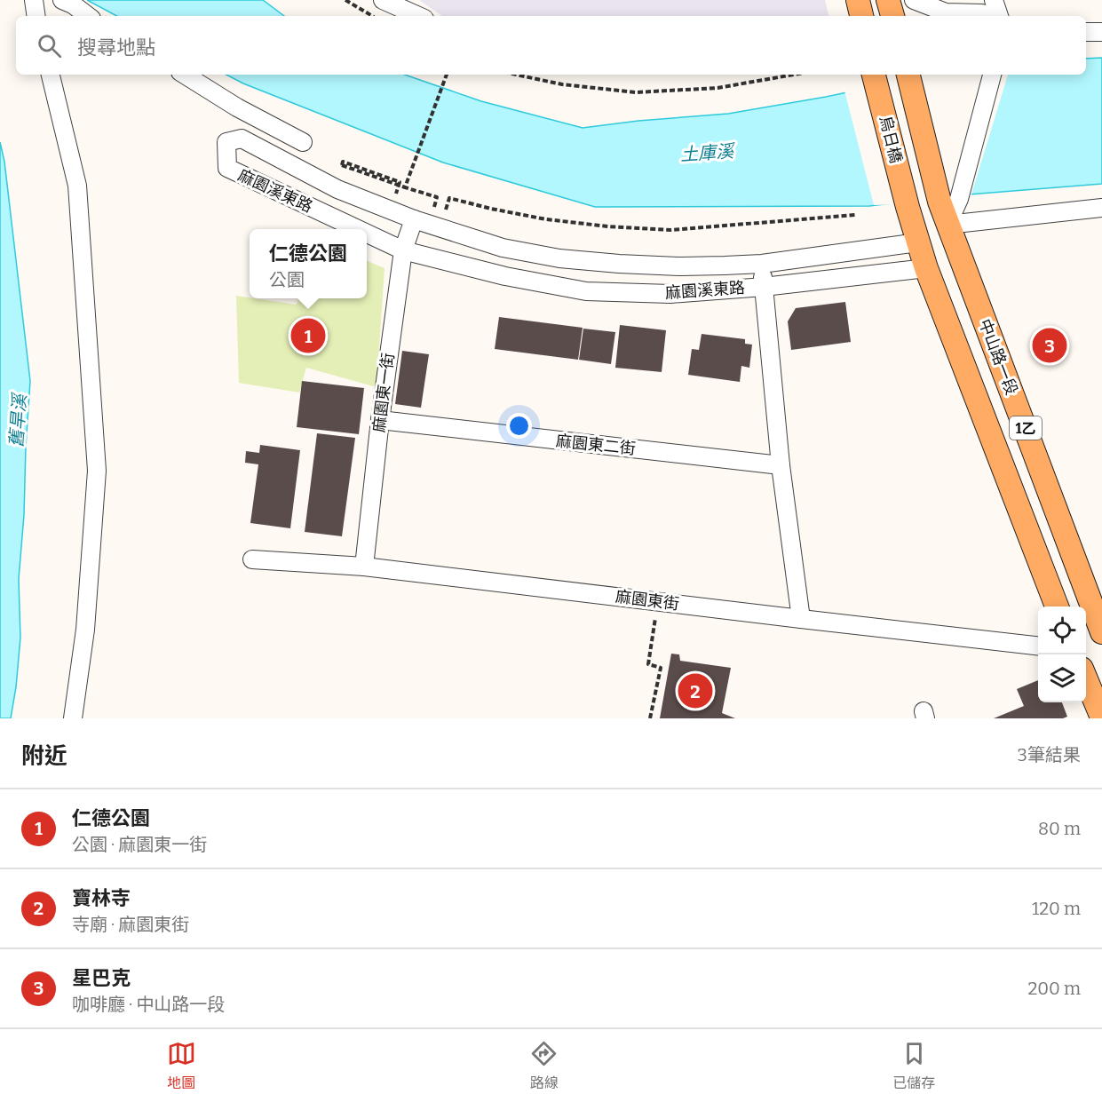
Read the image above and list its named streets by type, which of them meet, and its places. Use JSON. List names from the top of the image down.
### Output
{
  "streets": {
    "main road": ["烏日橋", "中山路一段", "1乙"],
    "street": [
      "麻園溪東路",
      "麻園東一街",
      "麻園東二街",
      "麻園東街"
    ]
  },
  "crossings": [
    ["烏日橋", "麻園溪東路"],
    ["烏日橋", "中山路一段"],
    ["烏日橋", "1乙"],
    ["麻園溪東路", "麻園東一街"],
    ["麻園溪東路", "1乙"],
    ["麻園東一街", "麻園東二街"],
    ["麻園東一街", "麻園東街"]
  ],
  "water": ["土庫溪", "舊旱溪"],
  "page": {
    "search": "搜尋地點",
    "popup": ["仁德公園", "公園"],
    "pins": ["1", "3", "2"],
    "heading": ["附近", "3筆結果"],
    "list": [
      {
        "mark": "1",
        "name": "仁德公園",
        "note": "公園 · 麻園東一街",
        "value": "80 m"
      },
      {
        "mark": "2",
        "name": "寶林寺",
        "note": "寺廟 · 麻園東街",
        "value": "120 m"
      },
      {
        "mark": "3",
        "name": "星巴克",
        "note": "咖啡廳 · 中山路一段",
        "value": "200 m"
      }
    ],
    "nav": ["地圖", "路線", "已儲存"]
  }
}
